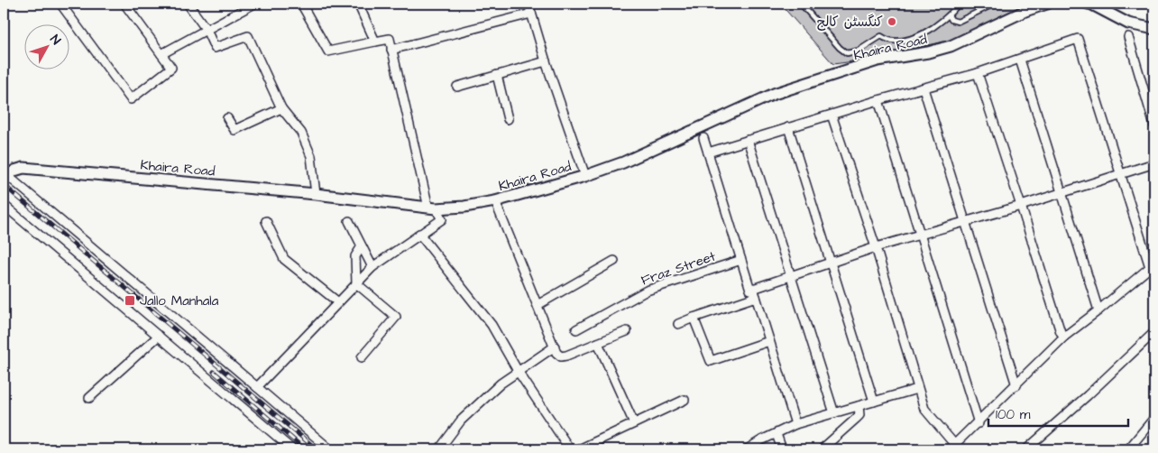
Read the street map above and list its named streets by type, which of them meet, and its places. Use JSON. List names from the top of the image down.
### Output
{
  "streets": {
    "street": ["Khaira Road", "Fraz Street"]
  },
  "places": {
    "other": ["کنگسٹن کالج"],
    "transit": ["Jallo Manhala"]
  },
  "scale_bar": "100 m",
  "north": "top right"
}
